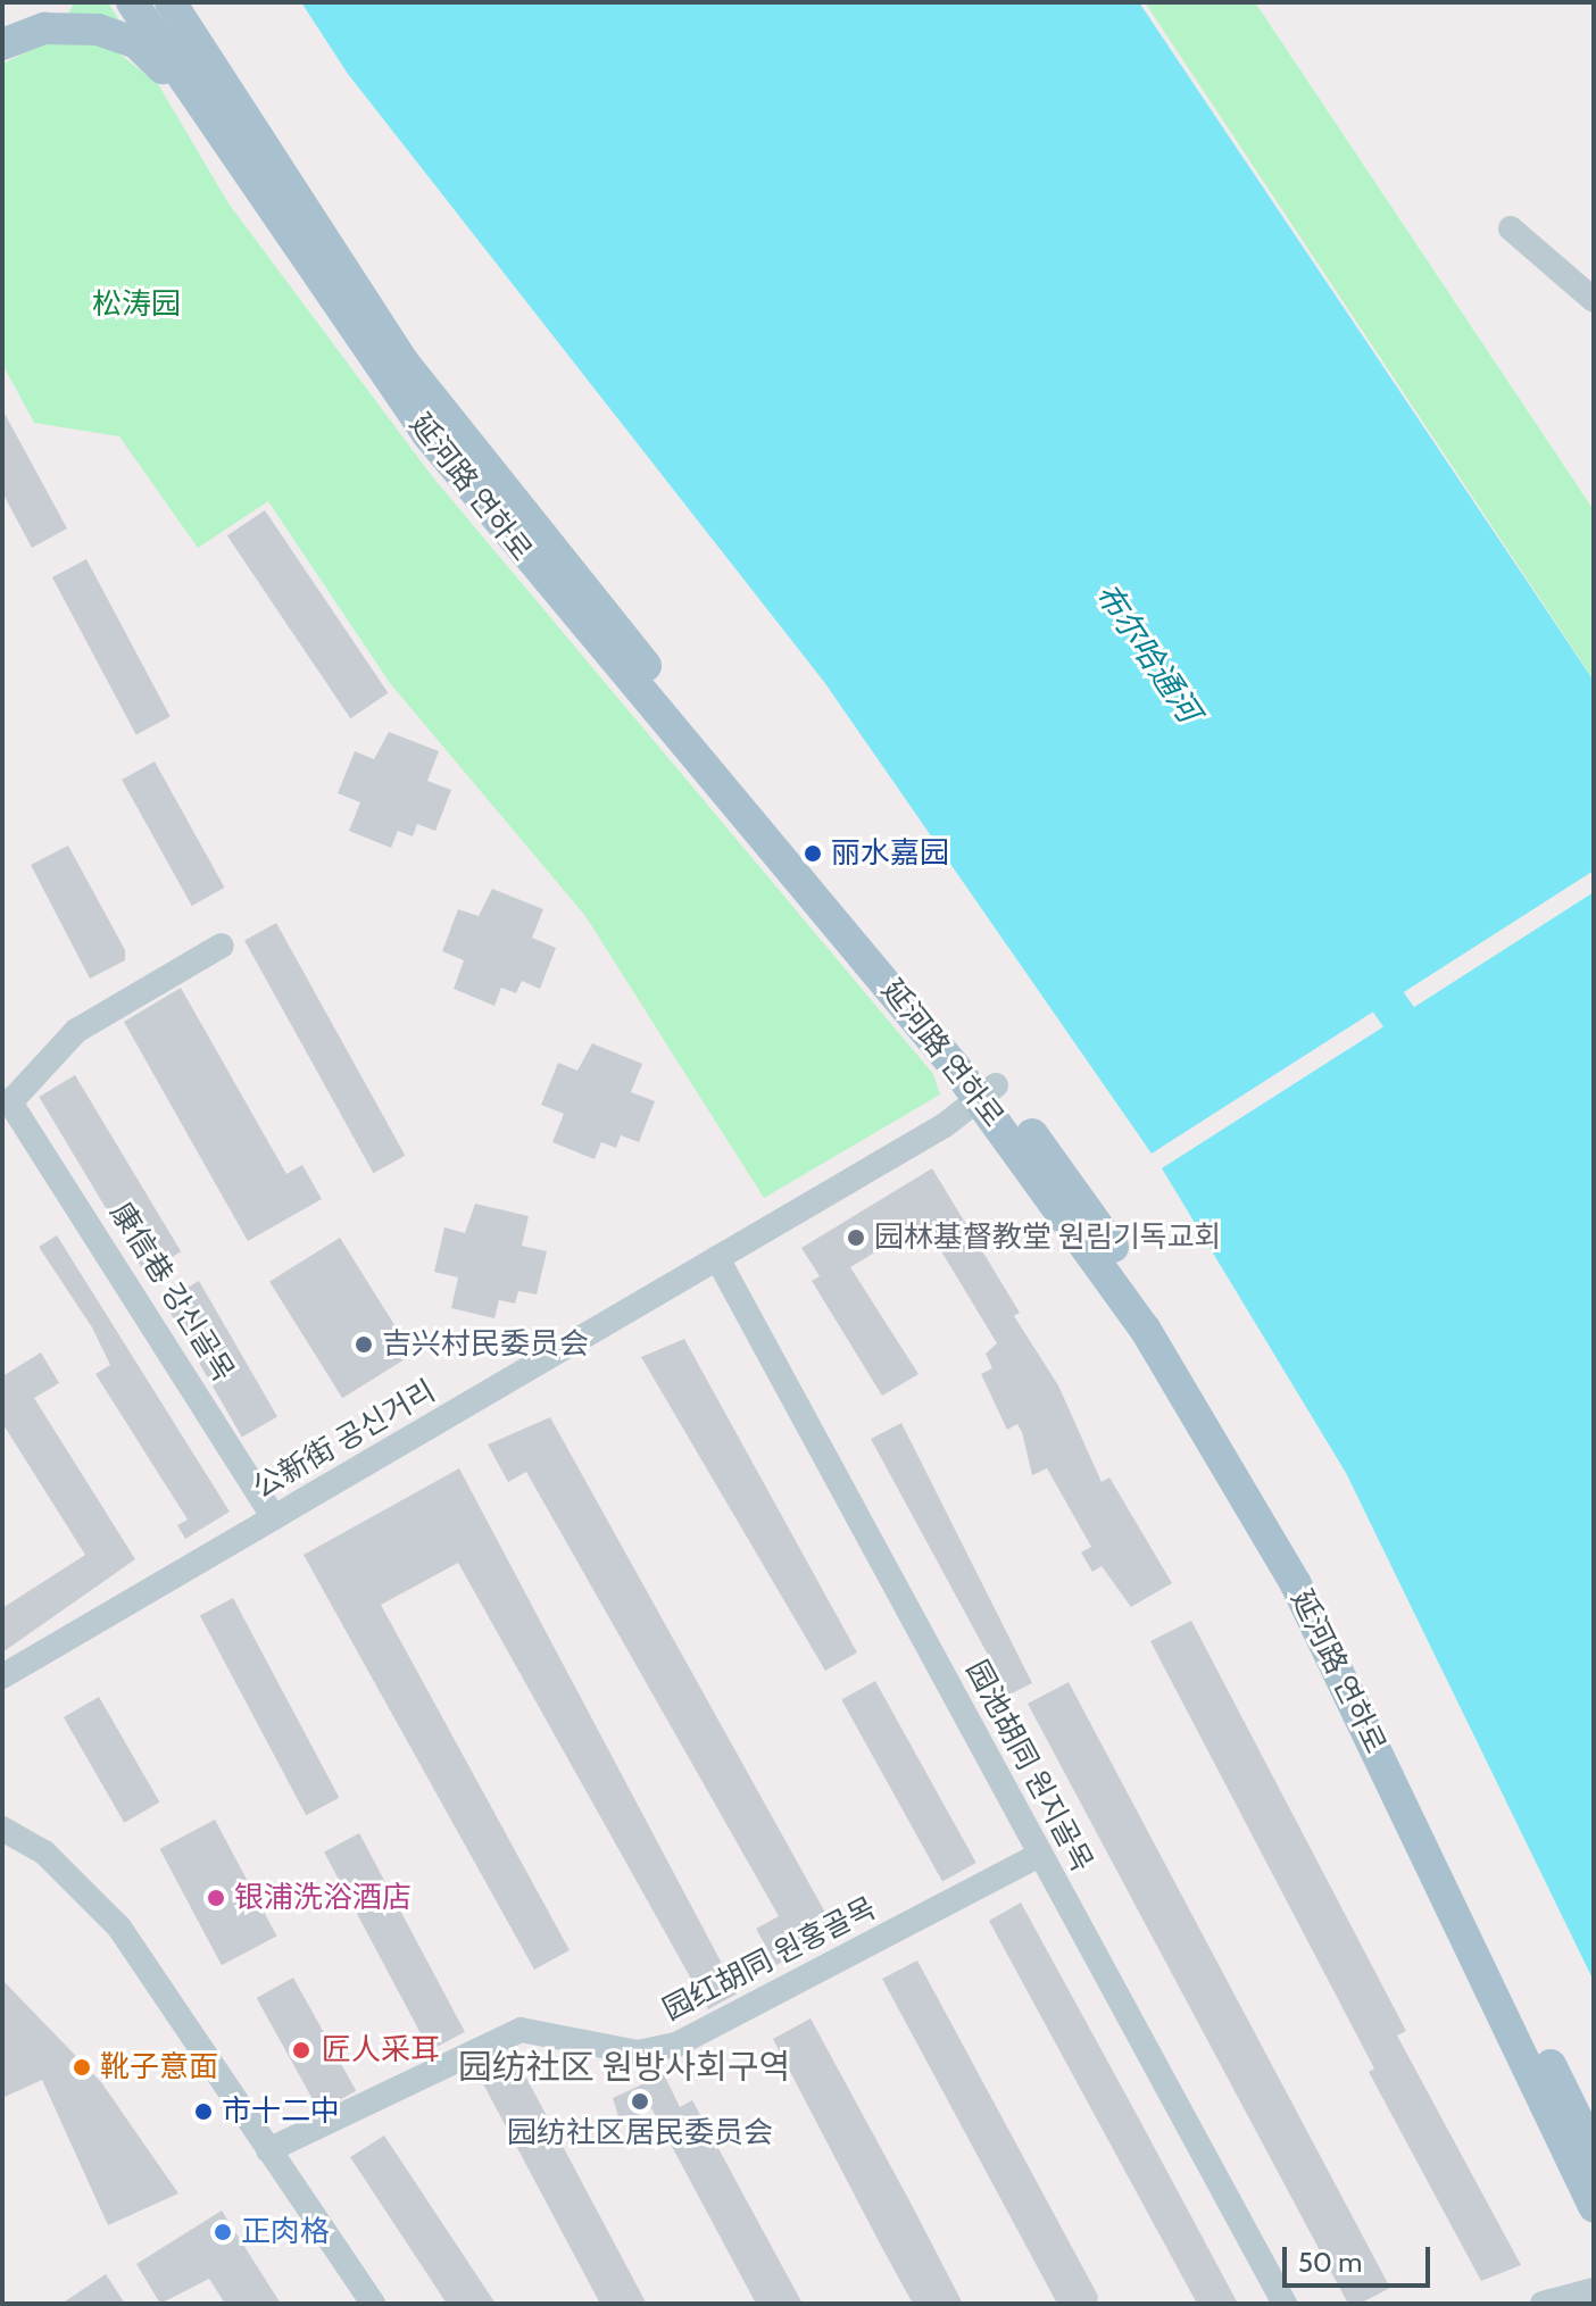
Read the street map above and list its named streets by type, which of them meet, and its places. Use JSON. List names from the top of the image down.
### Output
{
  "streets": {
    "main road": ["延河路 연하로"],
    "street": [
      "康信巷 강신골목",
      "公新街 공신거리",
      "园池胡同 원지골목",
      "园红胡同 원홍골목"
    ]
  },
  "crossings": [
    ["延河路 연하로", "公新街 공신거리"],
    ["康信巷 강신골목", "公新街 공신거리"],
    ["公新街 공신거리", "园池胡同 원지골목"],
    ["园池胡同 원지골목", "园红胡同 원홍골목"]
  ],
  "districts": ["园纺社区 원방사회구역"],
  "water": ["布尔哈通河"],
  "parks": ["松涛园"],
  "places": [
    "丽水嘉园",
    "园林基督教堂 원림기독교회",
    "吉兴村民委员会",
    "银浦洗浴酒店",
    "匠人采耳",
    "靴子意面",
    "园纺社区居民委员会",
    "市十二中",
    "正肉格"
  ],
  "scale_bar": "50 m"
}
